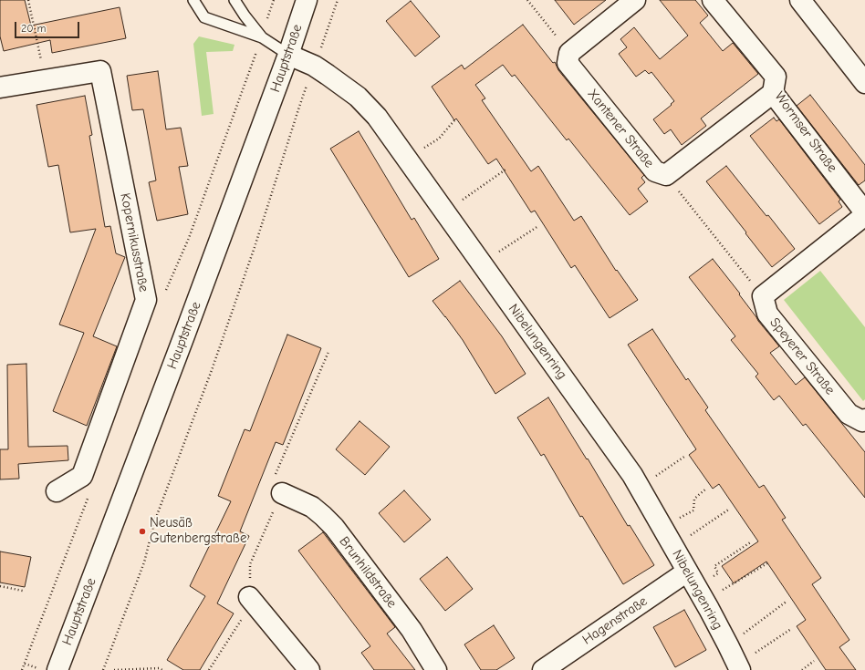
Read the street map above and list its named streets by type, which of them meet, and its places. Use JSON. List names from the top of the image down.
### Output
{
  "streets": {
    "street": [
      "Hauptstraße",
      "Xantener Straße",
      "Wormser Straße",
      "Kopernikusstraße",
      "Nibelungenring",
      "Speyerer Straße",
      "Brunhildstraße",
      "Hagenstraße"
    ]
  },
  "crossings": [
    ["Hauptstraße", "Nibelungenring"],
    ["Xantener Straße", "Wormser Straße"],
    ["Nibelungenring", "Hagenstraße"]
  ],
  "places": ["Neusäß Gutenbergstraße"],
  "scale_bar": "20 m"
}
